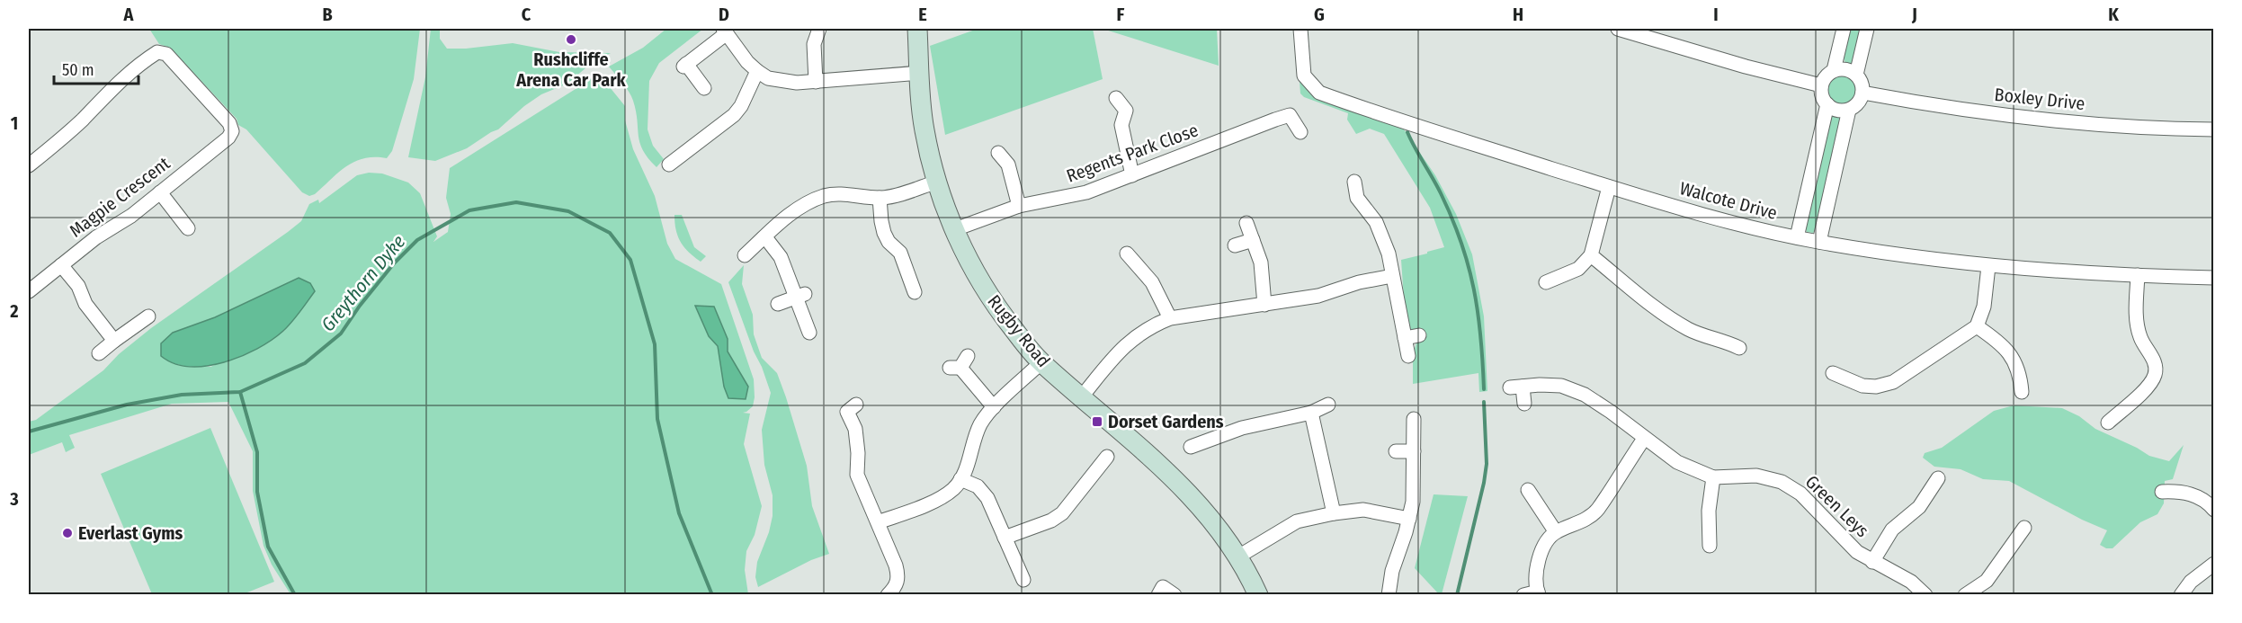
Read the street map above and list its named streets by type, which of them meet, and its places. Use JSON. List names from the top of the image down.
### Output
{
  "streets": {
    "street": [
      "Boxley Drive",
      "Regents Park Close",
      "Magpie Crescent",
      "Walcote Drive",
      "Rugby Road",
      "Green Leys"
    ]
  },
  "crossings": [
    ["Regents Park Close", "Rugby Road"]
  ],
  "water": ["Greythorn Dyke"],
  "places": {
    "other": ["Rushcliffe Arena Car Park", "Everlast Gyms"],
    "transit": ["Dorset Gardens"]
  },
  "scale_bar": "50 m",
  "grid": {
    "columns": [
      "A",
      "B",
      "C",
      "D",
      "E",
      "F",
      "G",
      "H",
      "I",
      "J",
      "K"
    ],
    "rows": ["1", "2", "3"]
  }
}
